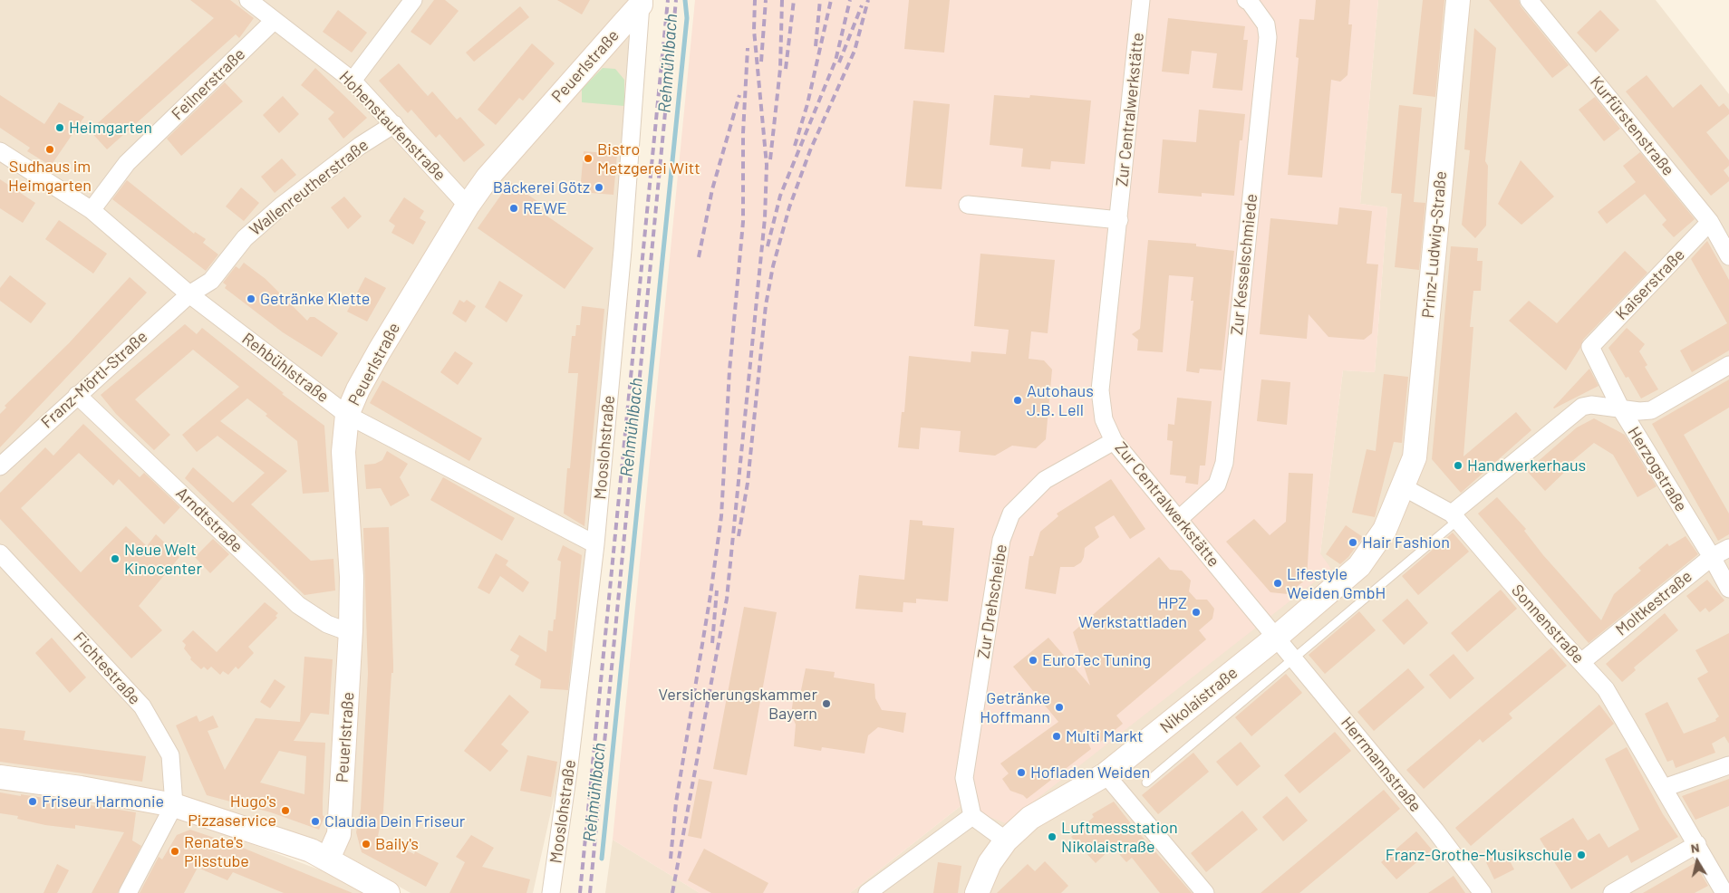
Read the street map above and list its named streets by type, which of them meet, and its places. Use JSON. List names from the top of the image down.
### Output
{
  "streets": {
    "main road": ["Peuerlstraße", "Prinz-Ludwig-Straße", "Nikolaistraße"],
    "street": [
      "Feilnerstraße",
      "Zur Centralwerkstätte",
      "Hohenstaufenstraße",
      "Kurfürstenstraße",
      "Wallenreutherstraße",
      "Zur Kesselschmiede",
      "Kaiserstraße",
      "Rehbühlstraße",
      "Franz-Mörtl-Straße",
      "Mooslohstraße",
      "Herzogstraße",
      "Arndtstraße",
      "Zur Drehscheibe",
      "Moltkestraße",
      "Sonnenstraße",
      "Fichtestraße",
      "Herrmannstraße"
    ]
  },
  "crossings": [
    ["Peuerlstraße", "Hohenstaufenstraße"],
    ["Peuerlstraße", "Rehbühlstraße"],
    ["Peuerlstraße", "Mooslohstraße"],
    ["Peuerlstraße", "Arndtstraße"],
    ["Feilnerstraße", "Hohenstaufenstraße"],
    ["Feilnerstraße", "Rehbühlstraße"],
    ["Zur Centralwerkstätte", "Zur Kesselschmiede"],
    ["Zur Centralwerkstätte", "Zur Drehscheibe"],
    ["Zur Centralwerkstätte", "Nikolaistraße"],
    ["Zur Centralwerkstätte", "Herrmannstraße"],
    ["Hohenstaufenstraße", "Wallenreutherstraße"],
    ["Kurfürstenstraße", "Kaiserstraße"],
    ["Wallenreutherstraße", "Rehbühlstraße"],
    ["Wallenreutherstraße", "Franz-Mörtl-Straße"],
    ["Prinz-Ludwig-Straße", "Sonnenstraße"],
    ["Prinz-Ludwig-Straße", "Nikolaistraße"],
    ["Kaiserstraße", "Herzogstraße"],
    ["Rehbühlstraße", "Franz-Mörtl-Straße"],
    ["Rehbühlstraße", "Mooslohstraße"],
    ["Franz-Mörtl-Straße", "Arndtstraße"],
    ["Herzogstraße", "Moltkestraße"],
    ["Moltkestraße", "Sonnenstraße"],
    ["Sonnenstraße", "Nikolaistraße"],
    ["Nikolaistraße", "Herrmannstraße"]
  ],
  "water": ["Rehmühlbach"],
  "places": [
    "Heimgarten",
    "Sudhaus im Heimgarten",
    "Bistro Metzgerei Witt",
    "Bäckerei Götz",
    "REWE",
    "Getränke Klette",
    "Autohaus J.B. Lell",
    "Handwerkerhaus",
    "Hair Fashion",
    "Neue Welt Kinocenter",
    "Lifestyle Weiden GmbH",
    "HPZ Werkstattladen",
    "EuroTec Tuning",
    "Versicherungskammer Bayern",
    "Getränke Hoffmann",
    "Multi Markt",
    "Hofladen Weiden",
    "Friseur Harmonie",
    "Hugo's Pizzaservice",
    "Claudia Dein Friseur",
    "Luftmessstation Nikolaistraße",
    "Baily's",
    "Renate's Pilsstube",
    "Franz-Grothe-Musikschule"
  ],
  "north": "top"
}
